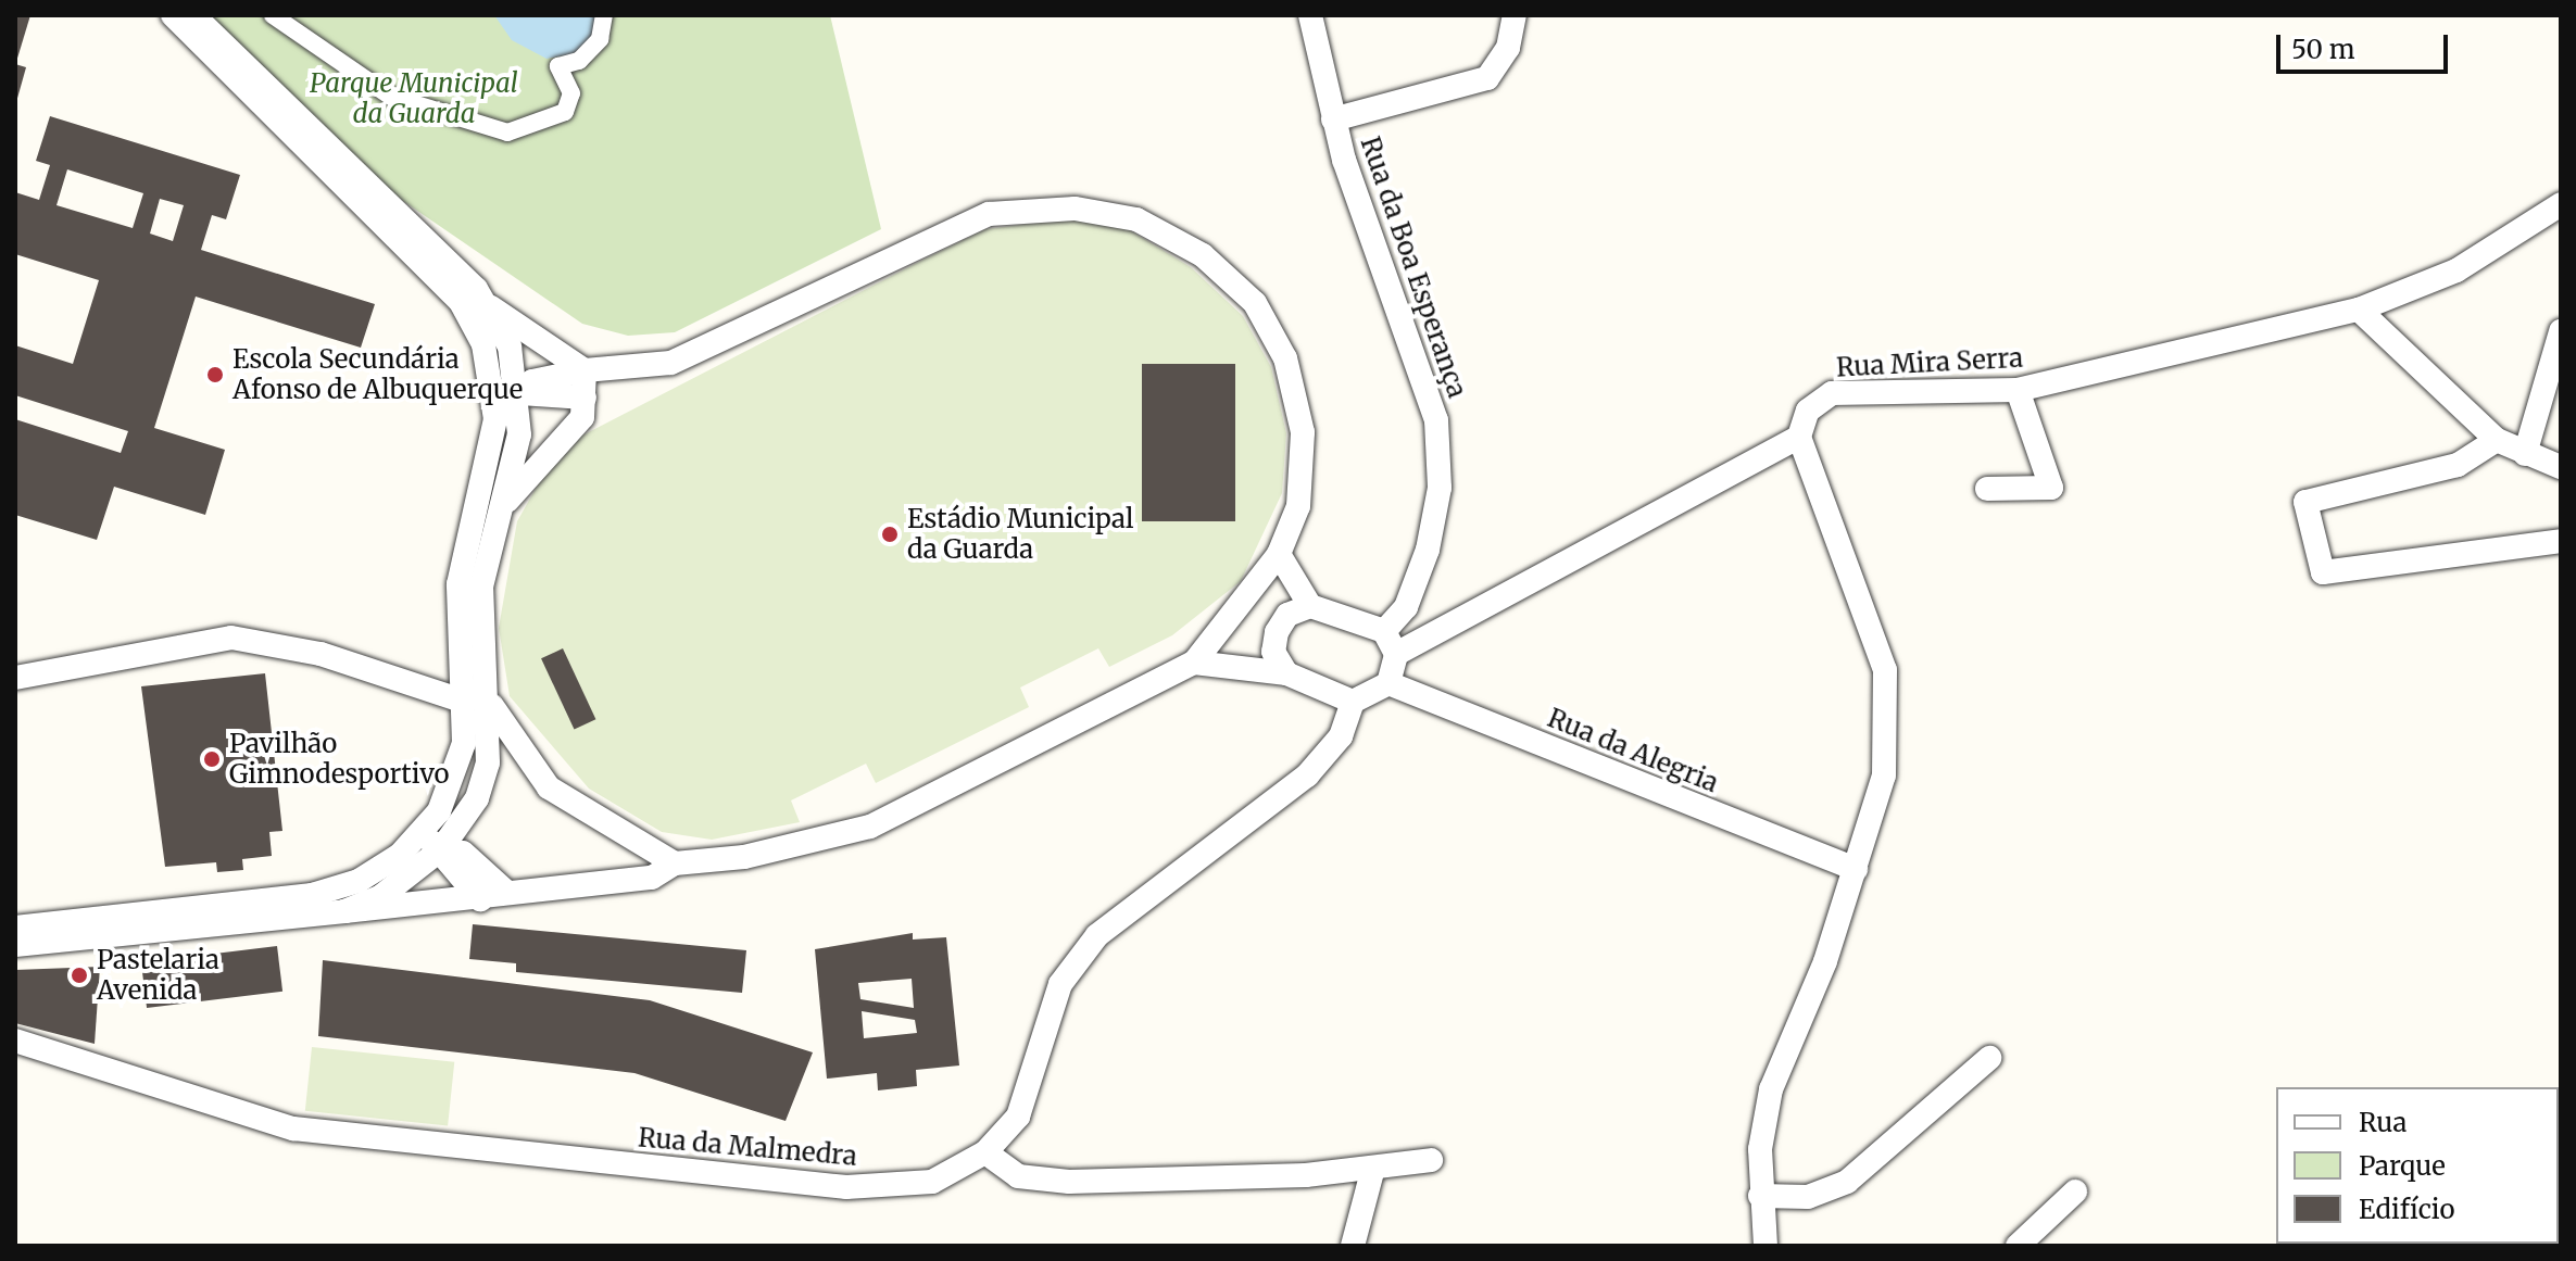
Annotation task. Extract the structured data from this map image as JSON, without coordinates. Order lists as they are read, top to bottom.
{
  "streets": {
    "street": [
      "Rua da Boa Esperança",
      "Rua Mira Serra",
      "Rua da Alegria",
      "Rua da Malmedra"
    ]
  },
  "crossings": [
    ["Rua da Boa Esperança", "Rua da Alegria"],
    ["Rua da Boa Esperança", "Rua da Malmedra"],
    ["Rua da Alegria", "Rua da Malmedra"]
  ],
  "parks": ["Parque Municipal da Guarda"],
  "places": [
    "Escola Secundária Afonso de Albuquerque",
    "Estádio Municipal da Guarda",
    "Pavilhão Gimnodesportivo",
    "Pastelaria Avenida"
  ],
  "legend": ["Rua", "Parque", "Edifício"],
  "scale_bar": "50 m"
}
